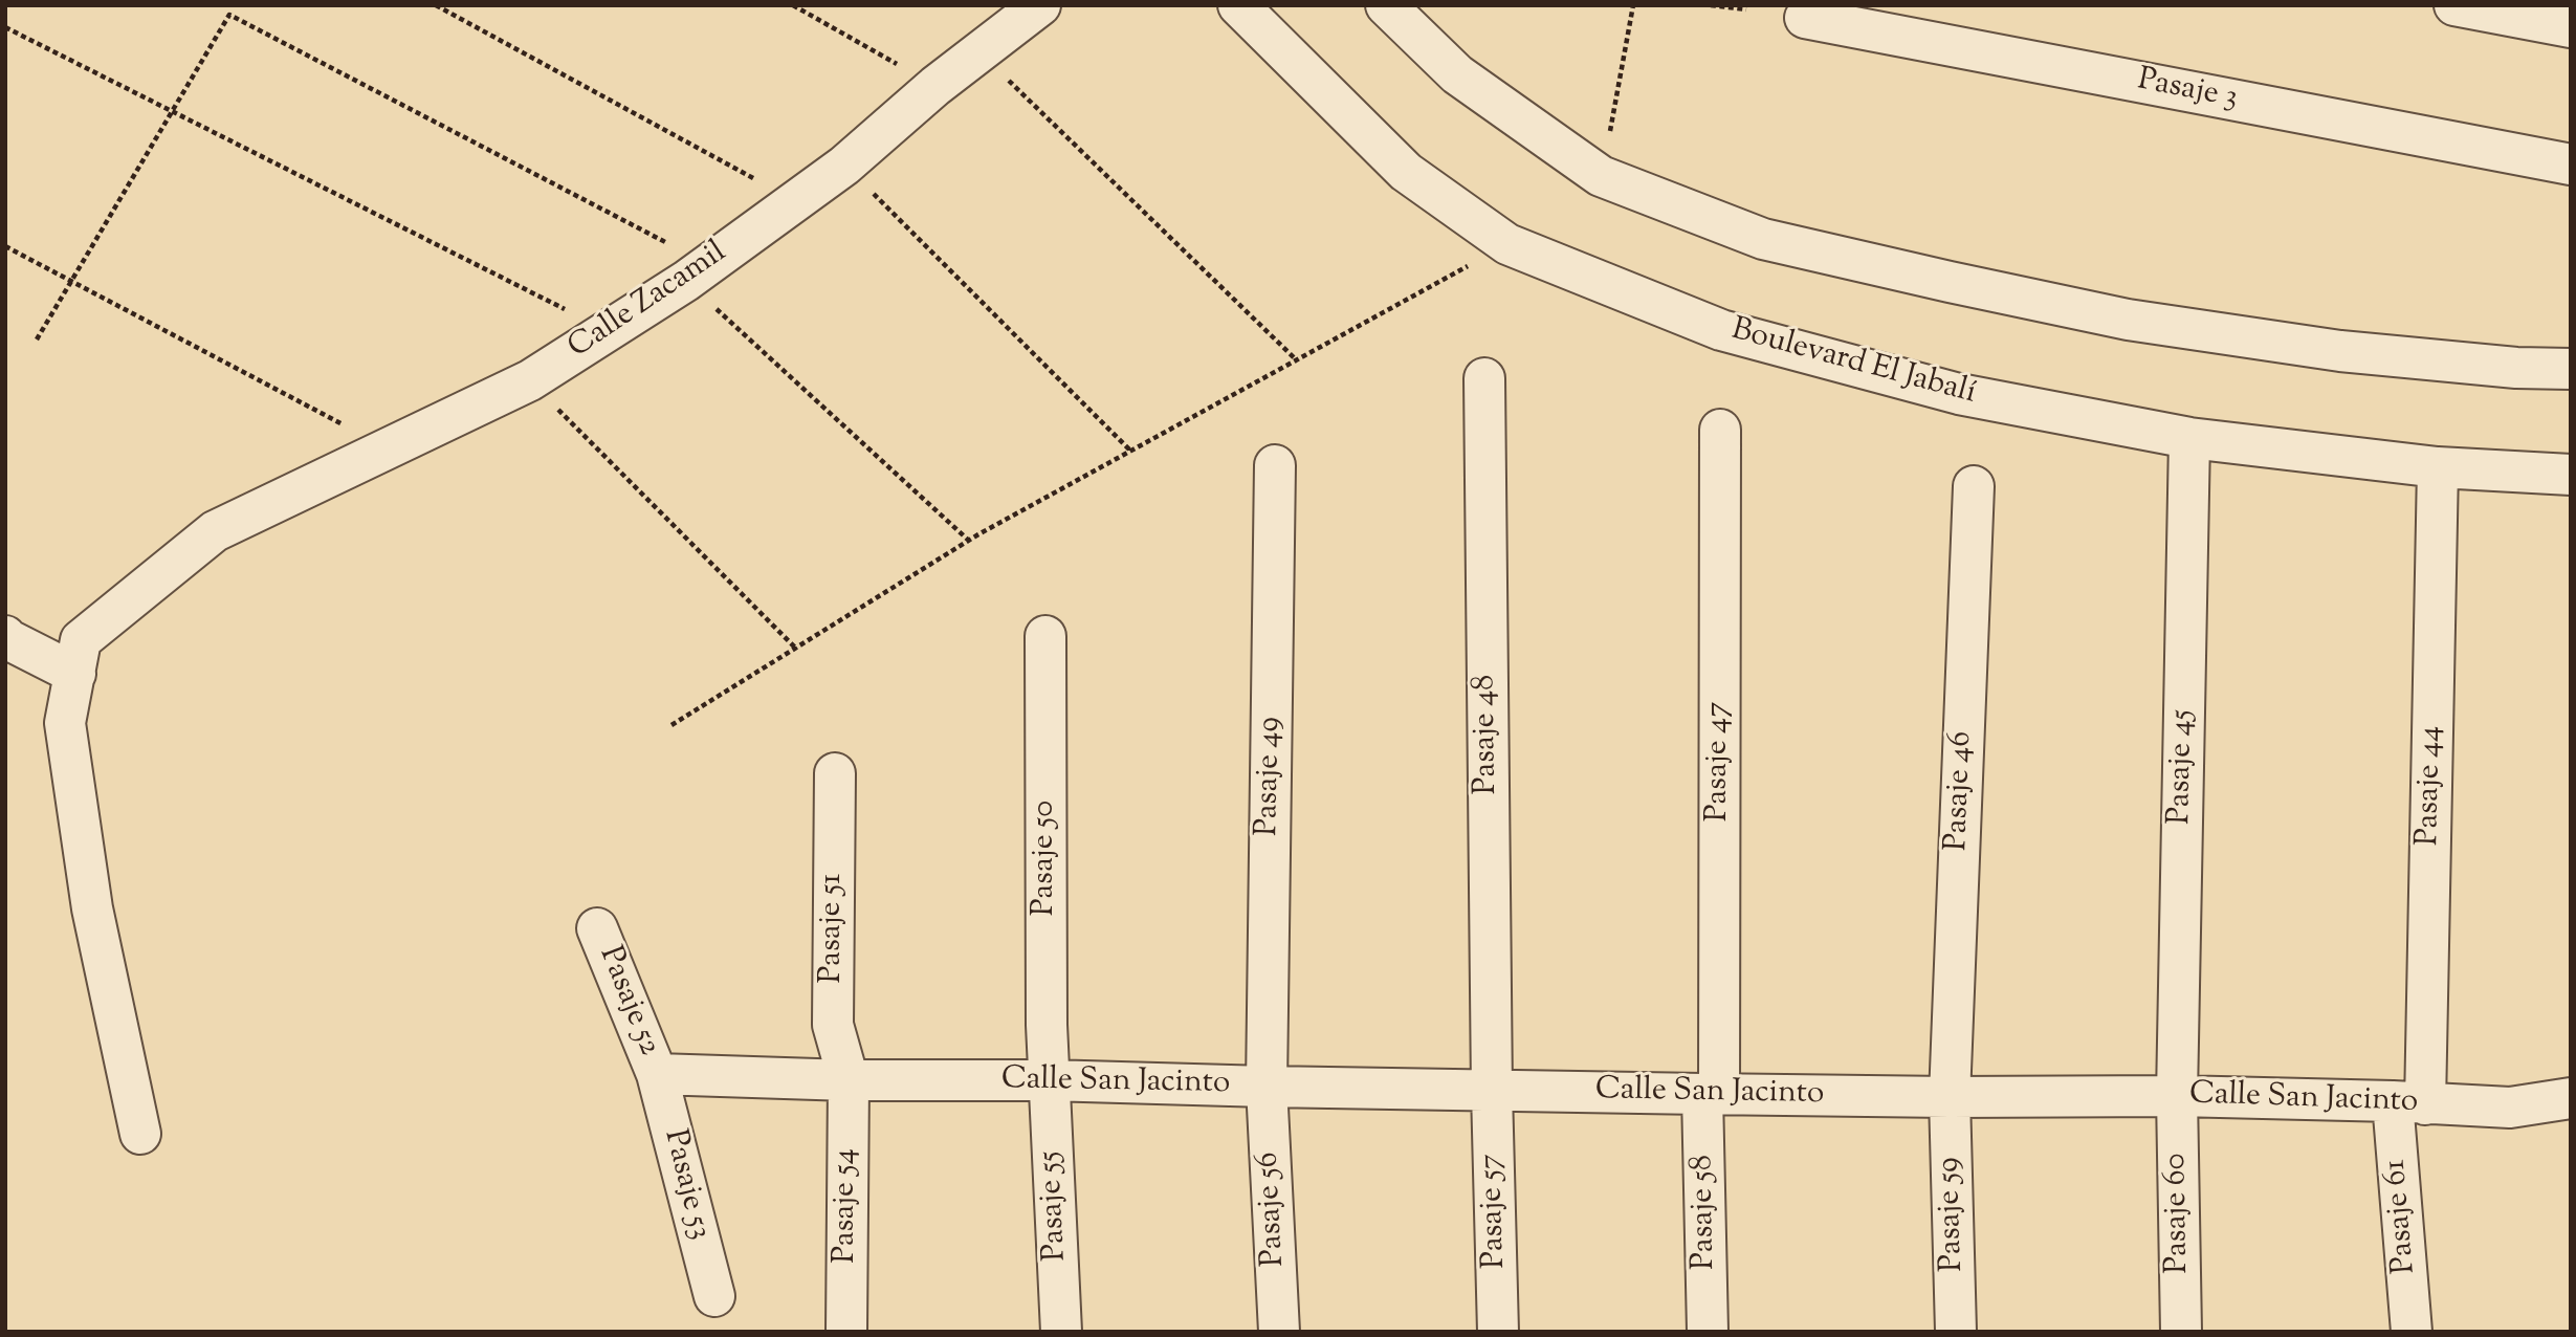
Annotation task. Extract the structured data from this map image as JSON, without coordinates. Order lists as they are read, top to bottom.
{
  "streets": {
    "street": [
      "Pasaje 3",
      "Calle Zacamil",
      "Boulevard El Jabalí",
      "Pasaje 48",
      "Pasaje 47",
      "Pasaje 45",
      "Pasaje 49",
      "Pasaje 44",
      "Pasaje 46",
      "Pasaje 50",
      "Pasaje 51",
      "Pasaje 52",
      "Calle San Jacinto",
      "Pasaje 53",
      "Pasaje 54",
      "Pasaje 55",
      "Pasaje 56",
      "Pasaje 57",
      "Pasaje 58",
      "Pasaje 60",
      "Pasaje 59",
      "Pasaje 61"
    ]
  },
  "crossings": [
    ["Boulevard El Jabalí", "Pasaje 45"],
    ["Boulevard El Jabalí", "Pasaje 44"],
    ["Pasaje 48", "Calle San Jacinto"],
    ["Pasaje 48", "Pasaje 57"],
    ["Pasaje 47", "Calle San Jacinto"],
    ["Pasaje 47", "Pasaje 58"],
    ["Pasaje 45", "Calle San Jacinto"],
    ["Pasaje 45", "Pasaje 60"],
    ["Pasaje 49", "Calle San Jacinto"],
    ["Pasaje 49", "Pasaje 56"],
    ["Pasaje 44", "Calle San Jacinto"],
    ["Pasaje 44", "Pasaje 61"],
    ["Pasaje 46", "Calle San Jacinto"],
    ["Pasaje 46", "Pasaje 59"],
    ["Pasaje 50", "Calle San Jacinto"],
    ["Pasaje 50", "Pasaje 55"],
    ["Pasaje 51", "Calle San Jacinto"],
    ["Pasaje 51", "Pasaje 54"],
    ["Pasaje 52", "Calle San Jacinto"],
    ["Pasaje 52", "Pasaje 53"],
    ["Calle San Jacinto", "Pasaje 53"],
    ["Calle San Jacinto", "Pasaje 54"],
    ["Calle San Jacinto", "Pasaje 55"],
    ["Calle San Jacinto", "Pasaje 56"],
    ["Calle San Jacinto", "Pasaje 57"],
    ["Calle San Jacinto", "Pasaje 58"],
    ["Calle San Jacinto", "Pasaje 60"],
    ["Calle San Jacinto", "Pasaje 59"],
    ["Calle San Jacinto", "Pasaje 61"]
  ]
}
